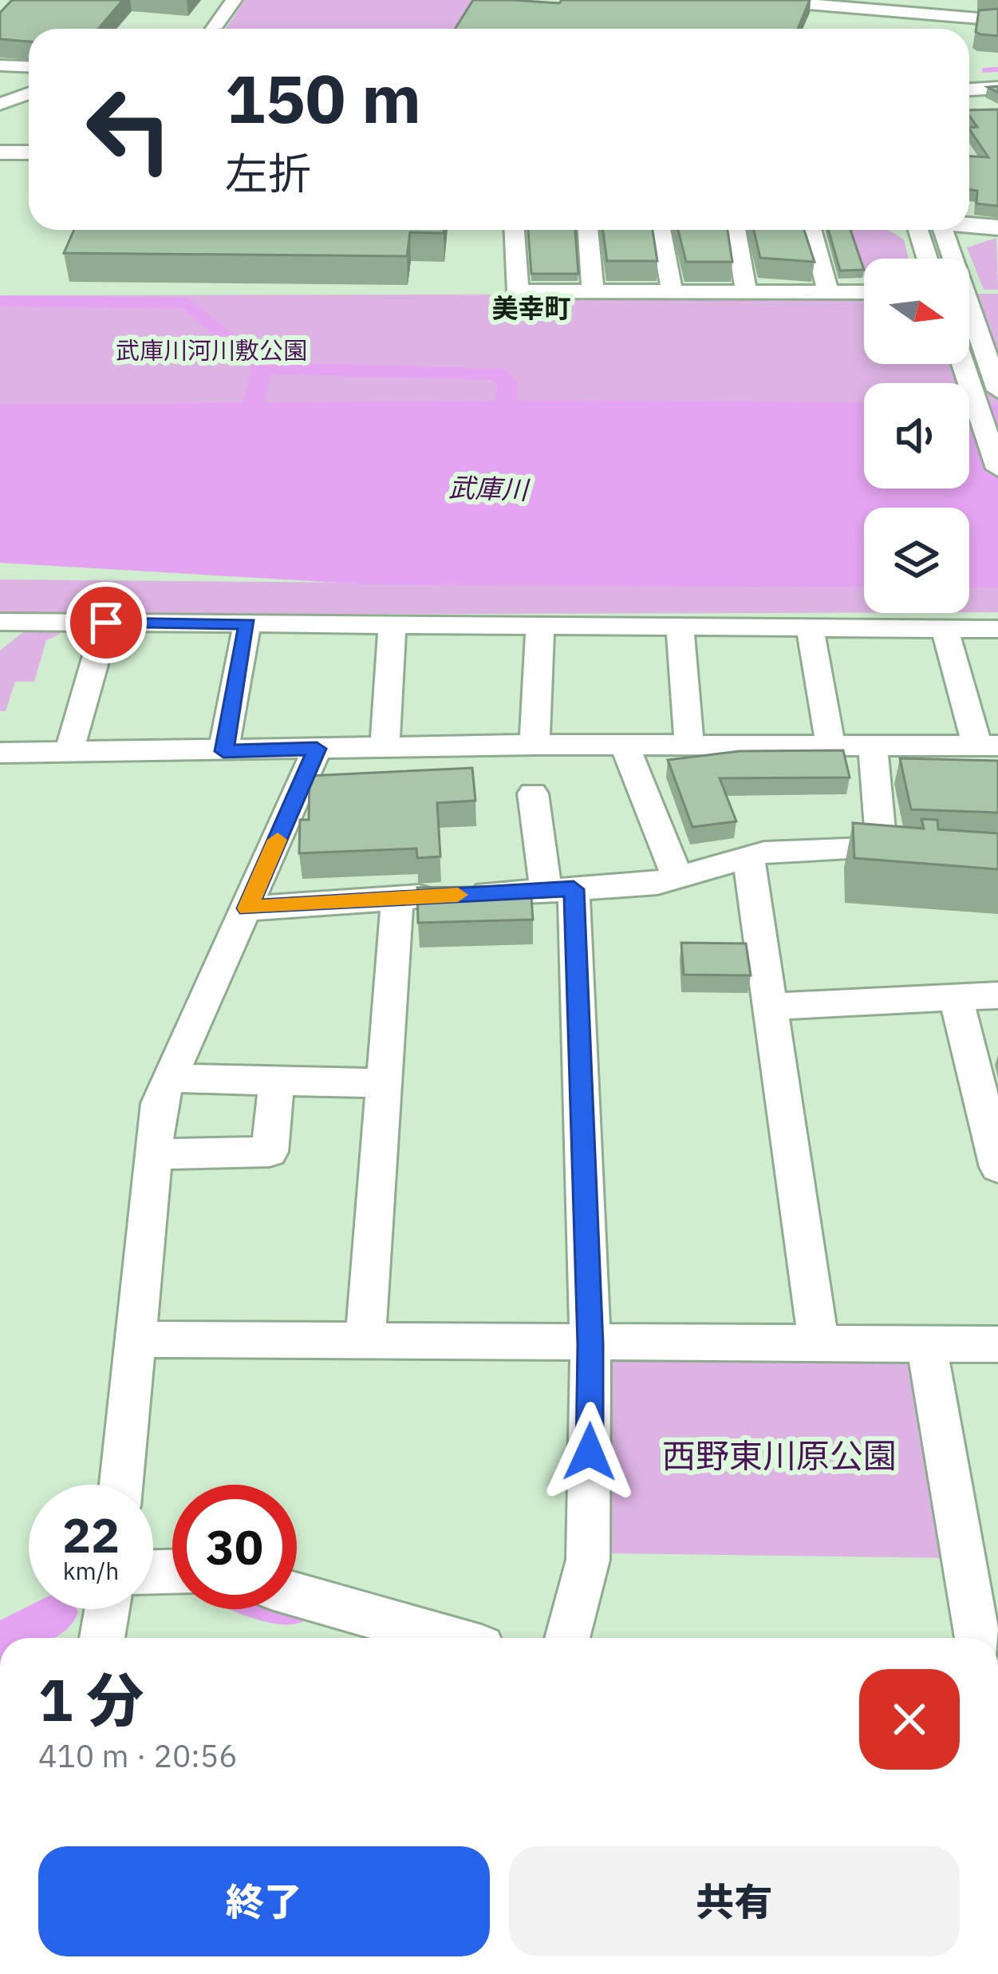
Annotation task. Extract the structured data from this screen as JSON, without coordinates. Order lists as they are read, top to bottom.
{
  "districts": ["美幸町"],
  "water": ["武庫川"],
  "parks": ["武庫川河川敷公園", "西野東川原公園"],
  "north": "right",
  "page": {
    "turn": ["150 m", "左折"],
    "speed": "22 km/h",
    "limit": "30",
    "heading": ["1 分", "410 m · 20:56"],
    "buttons": ["終了", "共有"]
  }
}
